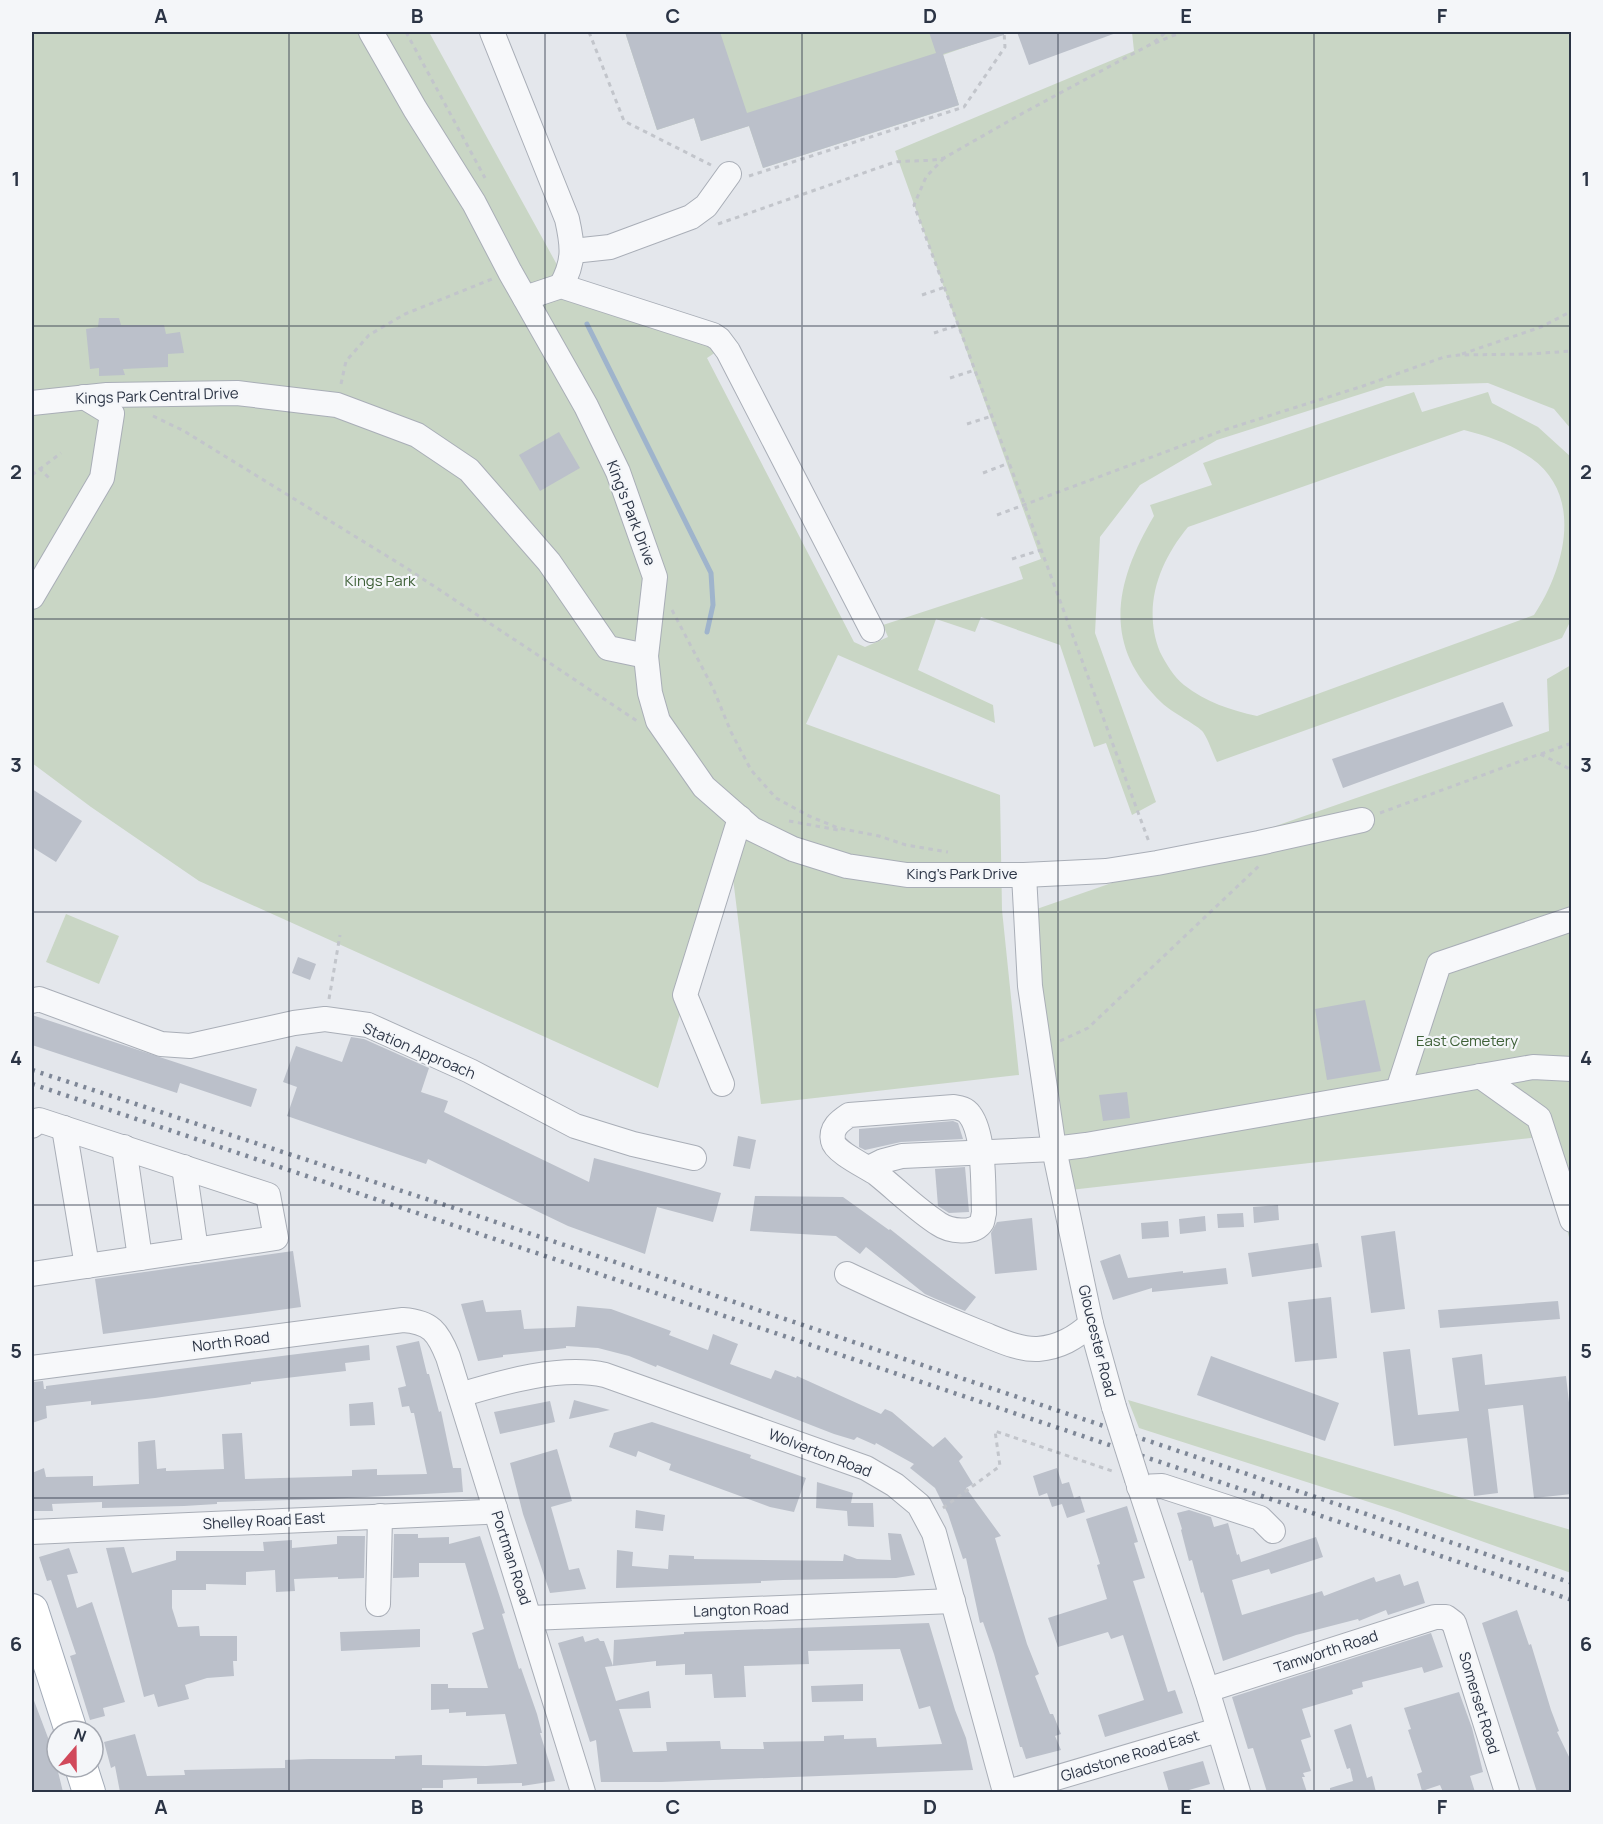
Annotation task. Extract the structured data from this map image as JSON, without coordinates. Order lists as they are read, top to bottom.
{
  "streets": {
    "street": [
      "Kings Park Central Drive",
      "King's Park Drive",
      "Station Approach",
      "Gloucester Road",
      "North Road",
      "Wolverton Road",
      "Shelley Road East",
      "Portman Road",
      "Langton Road",
      "Tamworth Road",
      "Somerset Road",
      "Gladstone Road East"
    ]
  },
  "crossings": [
    ["Kings Park Central Drive", "King's Park Drive"],
    ["King's Park Drive", "Gloucester Road"],
    ["Gloucester Road", "Tamworth Road"],
    ["Gloucester Road", "Gladstone Road East"],
    ["North Road", "Portman Road"],
    ["Wolverton Road", "Portman Road"],
    ["Wolverton Road", "Langton Road"],
    ["Wolverton Road", "Gladstone Road East"],
    ["Shelley Road East", "Portman Road"],
    ["Portman Road", "Langton Road"],
    ["Tamworth Road", "Somerset Road"]
  ],
  "parks": ["Kings Park", "East Cemetery"],
  "north": "top",
  "grid": {
    "columns": [
      "A",
      "B",
      "C",
      "D",
      "E",
      "F"
    ],
    "rows": [
      "1",
      "2",
      "3",
      "4",
      "5",
      "6"
    ]
  }
}
